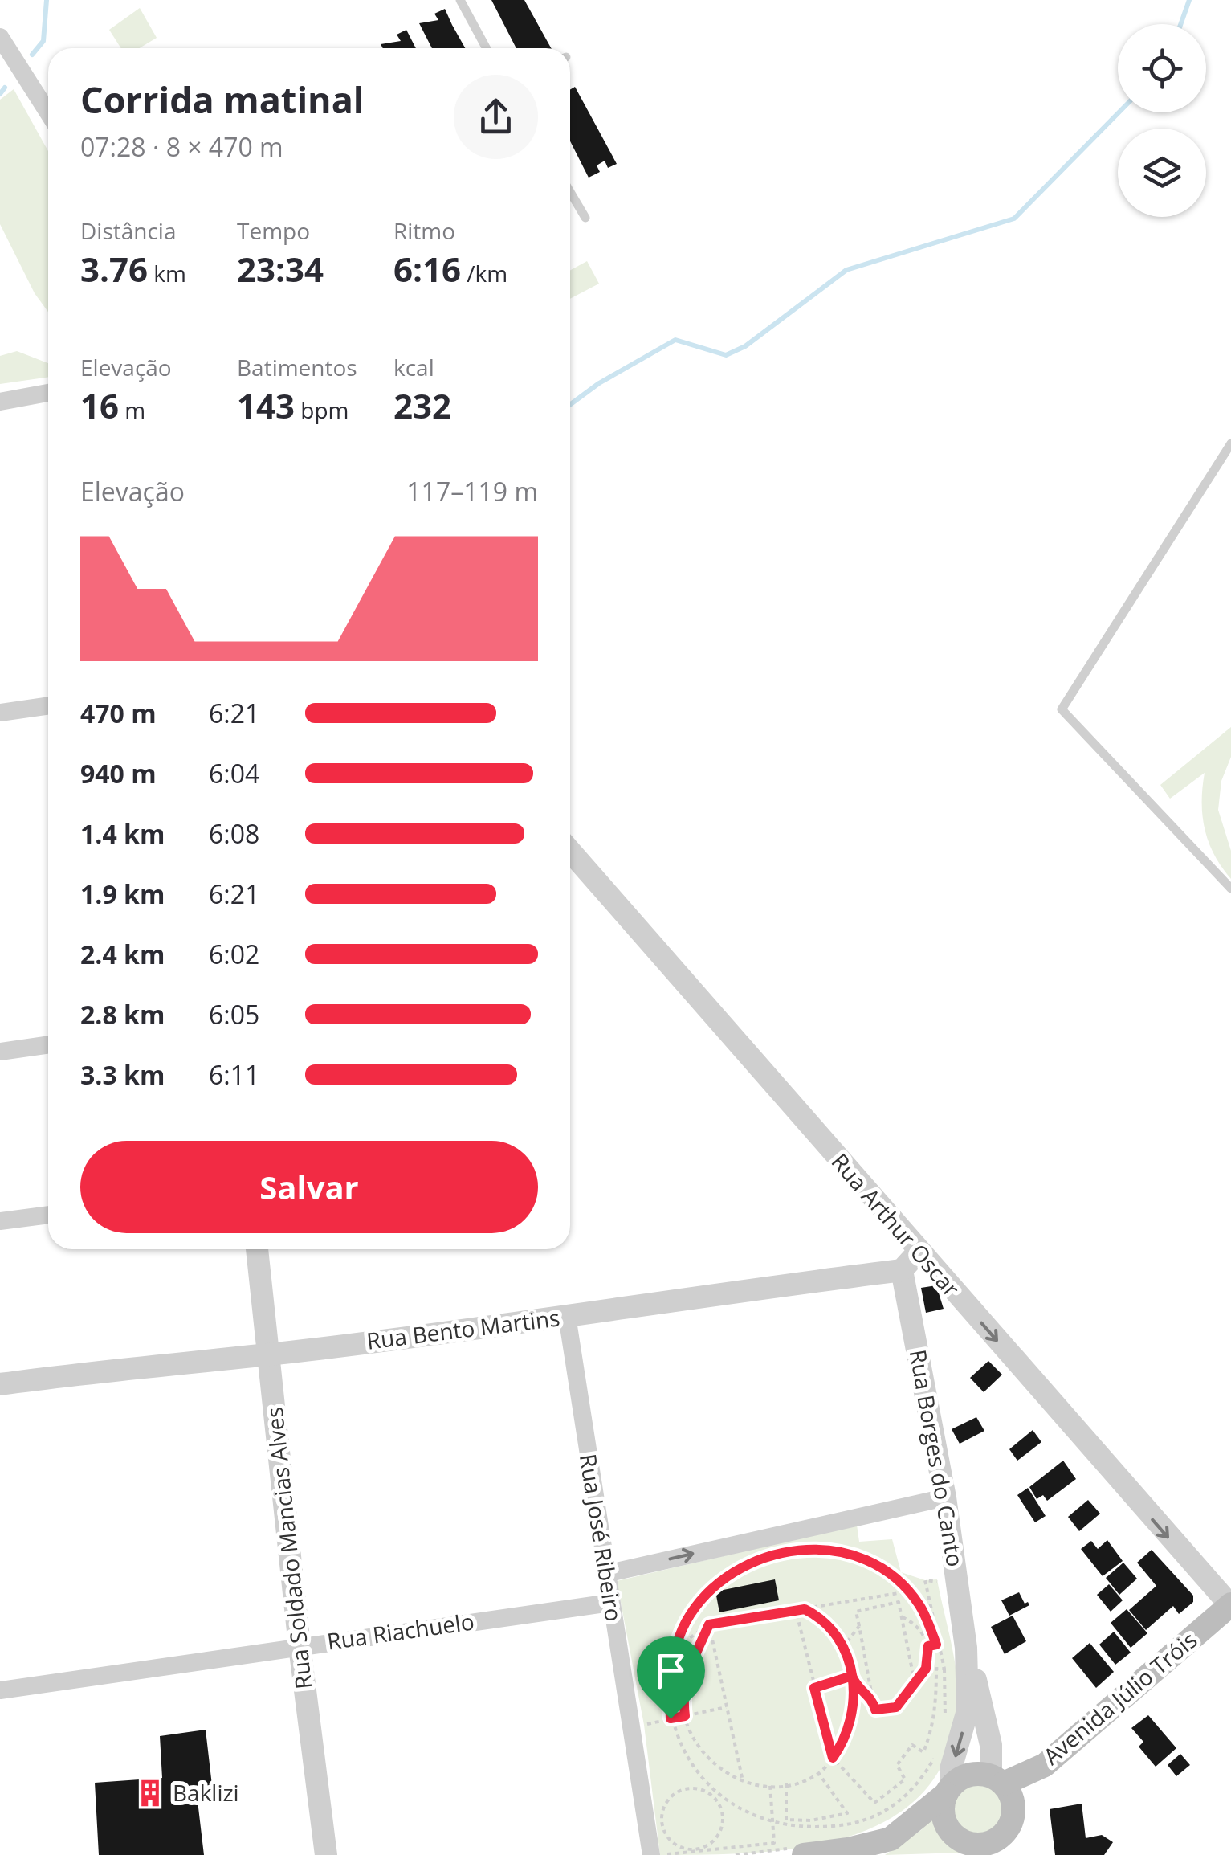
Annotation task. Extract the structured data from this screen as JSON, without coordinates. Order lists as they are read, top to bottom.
{
  "streets": {
    "main road": ["Avenida Júlio Tróis"],
    "street": [
      "Rua Arthur Oscar",
      "Rua Bento Martins",
      "Rua Borges do Canto",
      "Rua José Ribeiro",
      "Rua Soldado Mancias Alves",
      "Rua Riachuelo"
    ]
  },
  "crossings": [
    ["Rua Arthur Oscar", "Avenida Júlio Tróis"],
    ["Rua Bento Martins", "Rua Borges do Canto"],
    ["Rua Bento Martins", "Rua José Ribeiro"],
    ["Rua Bento Martins", "Rua Soldado Mancias Alves"],
    ["Rua Borges do Canto", "Avenida Júlio Tróis"],
    ["Rua José Ribeiro", "Rua Riachuelo"],
    ["Rua Soldado Mancias Alves", "Rua Riachuelo"]
  ],
  "one_way": ["Rua Arthur Oscar"],
  "places": {
    "building": ["Baklizi"]
  },
  "page": {
    "heading": ["Corrida matinal", "07:28 · 8 × 470 m"],
    "stats": [
      ["Distância", "3.76 km"],
      ["Tempo", "23:34"],
      ["Ritmo", "6:16 /km"],
      ["Elevação", "16 m"],
      ["Batimentos", "143 bpm"],
      ["kcal", "232"]
    ],
    "chart": ["Elevação", "117–119 m"],
    "list": [
      {
        "name": "470 m",
        "note": "6:21"
      },
      {
        "name": "940 m",
        "note": "6:04"
      },
      {
        "name": "1.4 km",
        "note": "6:08"
      },
      {
        "name": "1.9 km",
        "note": "6:21"
      },
      {
        "name": "2.4 km",
        "note": "6:02"
      },
      {
        "name": "2.8 km",
        "note": "6:05"
      },
      {
        "name": "3.3 km",
        "note": "6:11"
      }
    ],
    "buttons": "Salvar"
  }
}
